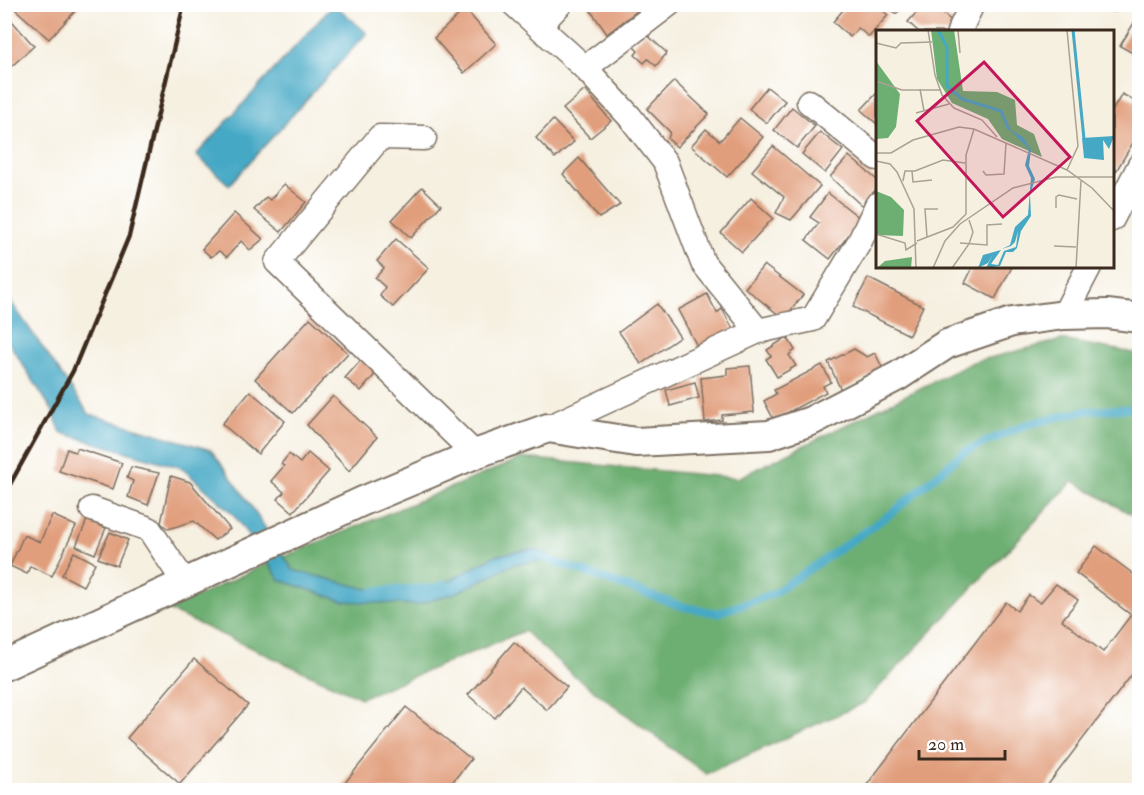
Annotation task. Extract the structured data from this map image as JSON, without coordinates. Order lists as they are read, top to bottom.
{
  "scale_bar": "20 m"
}
